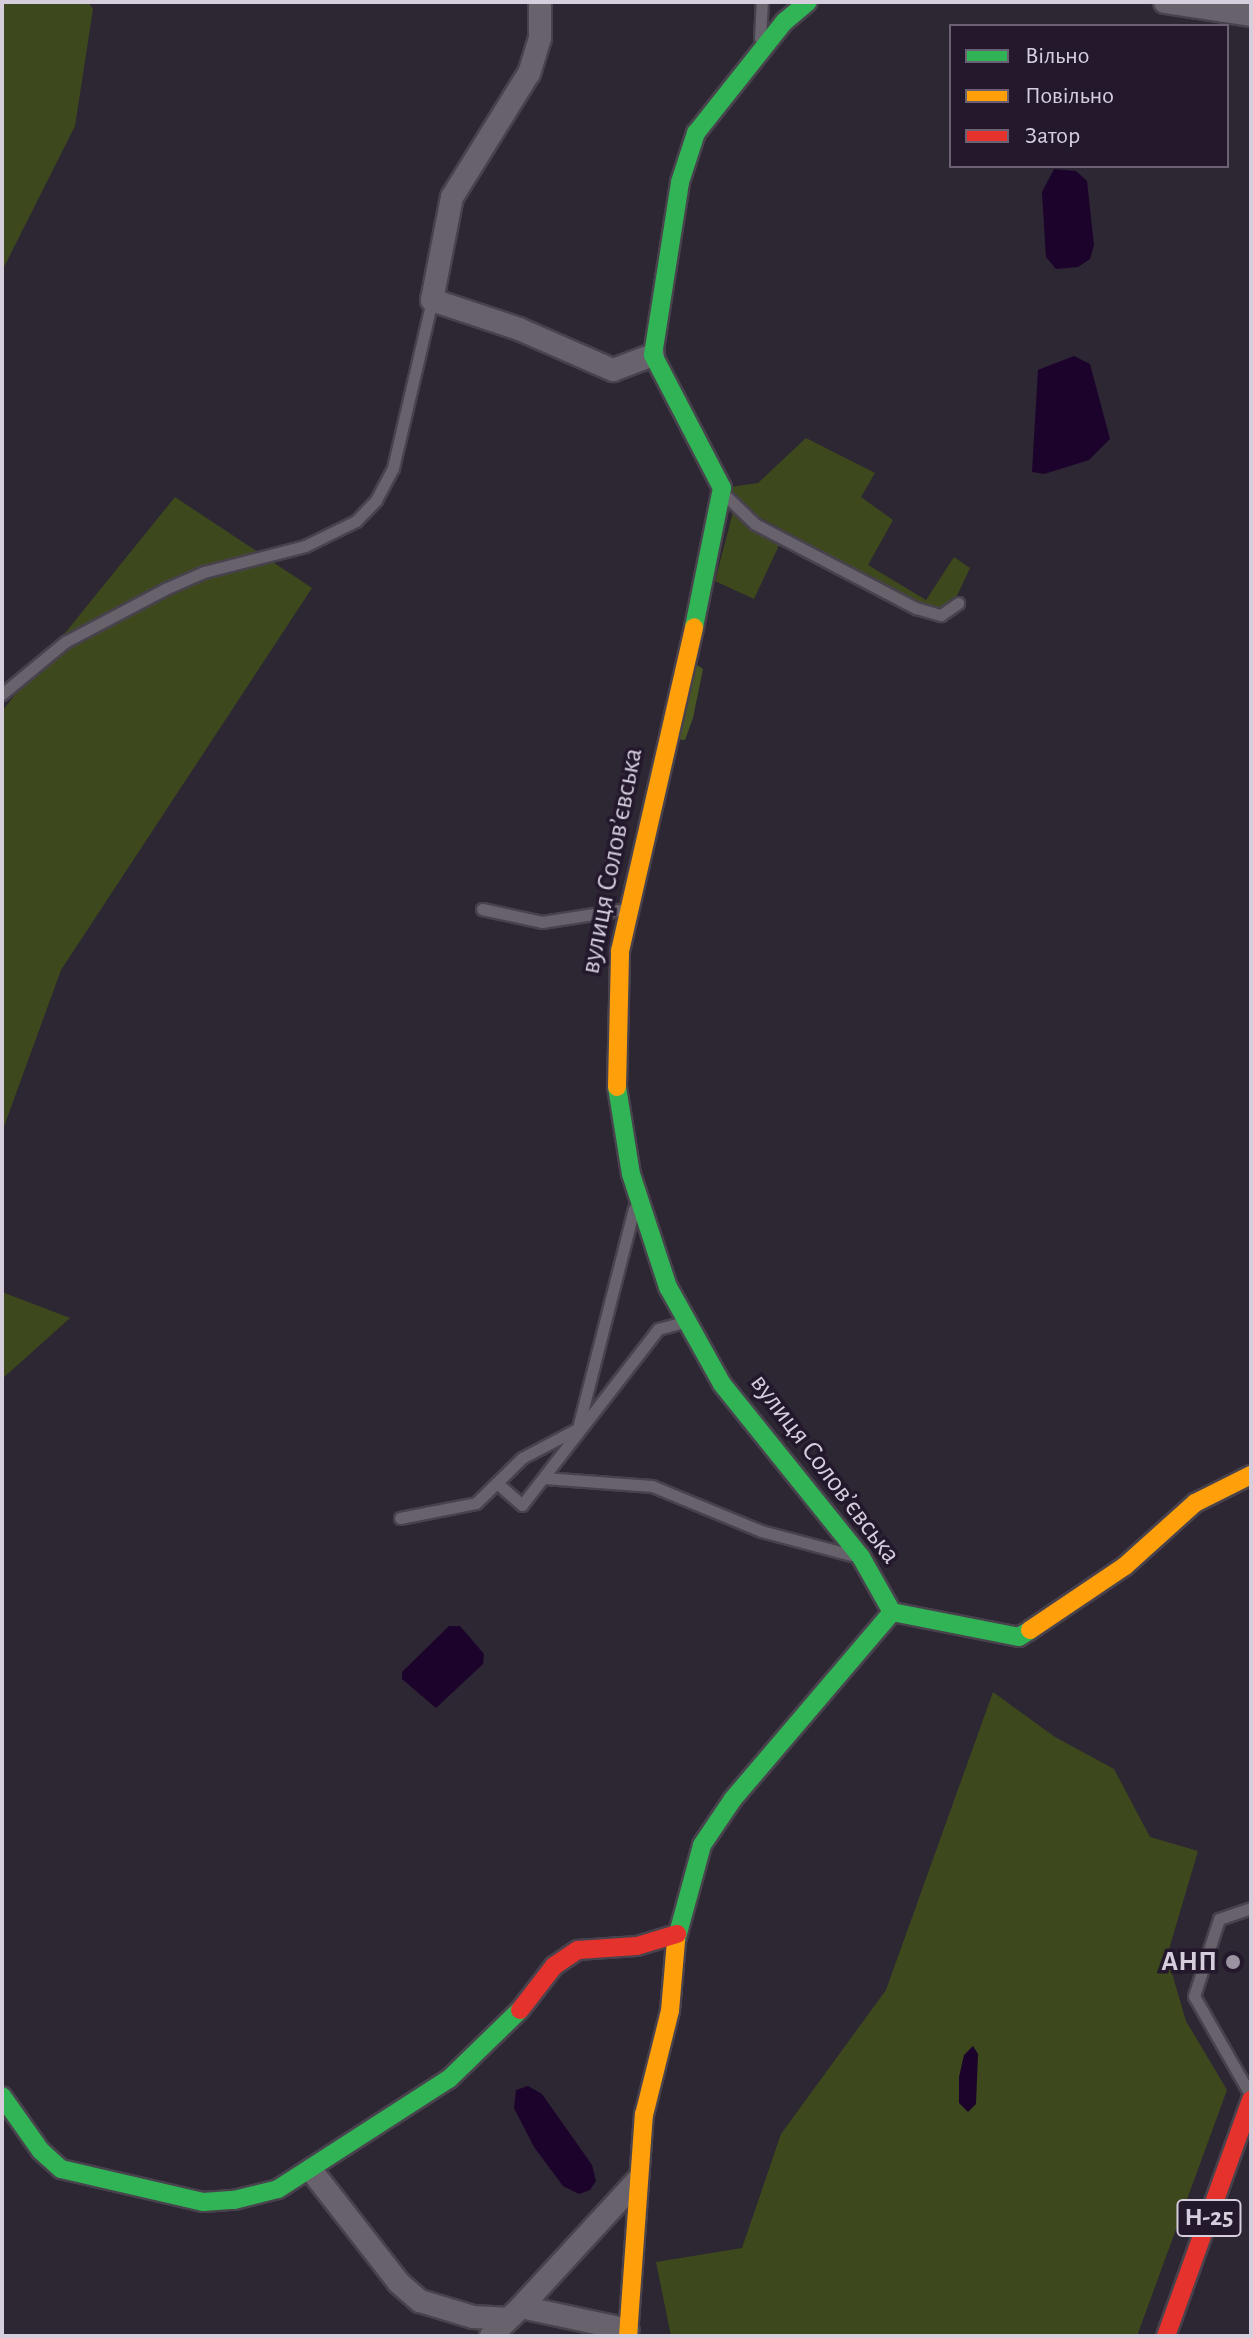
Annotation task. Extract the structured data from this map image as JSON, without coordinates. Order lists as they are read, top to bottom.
{
  "streets": {
    "street": ["вулиця Соловʼєвська", "Н-25"]
  },
  "places": ["АНП"],
  "legend": ["Вільно", "Повільно", "Затор"]
}
